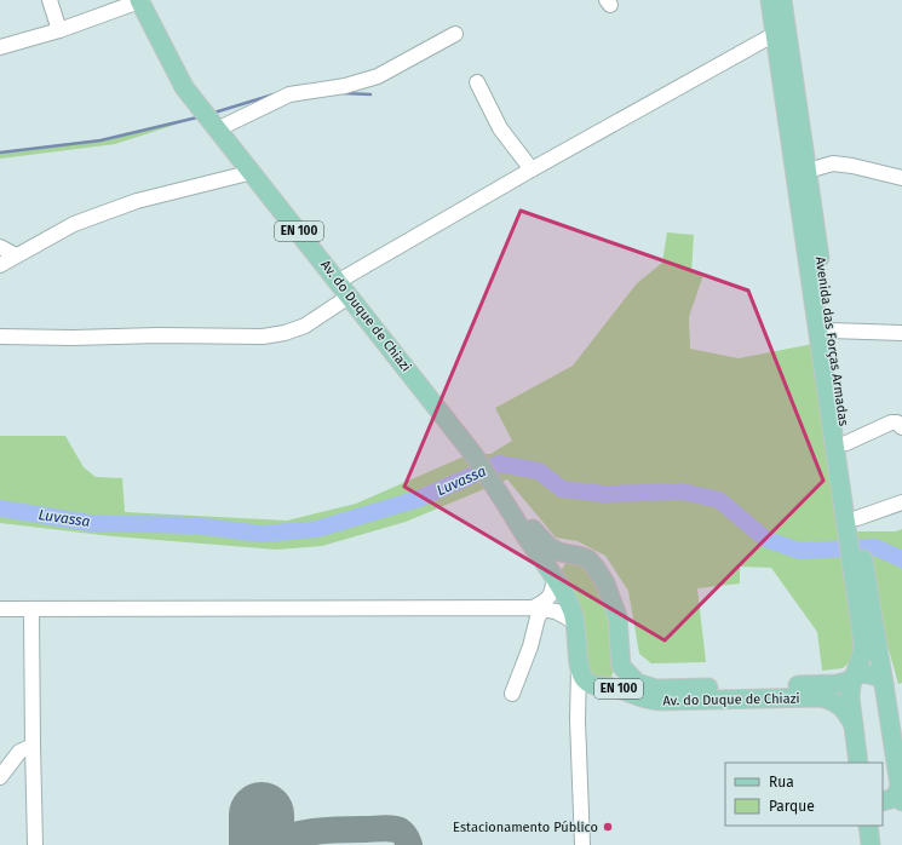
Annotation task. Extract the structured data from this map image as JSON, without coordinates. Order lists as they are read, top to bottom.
{
  "streets": {
    "main road": ["EN 100", "Av. do Duque de Chiazi", "Avenida das Forças Armadas"]
  },
  "crossings": [
    ["EN 100", "Av. do Duque de Chiazi"],
    ["EN 100", "Avenida das Forças Armadas"],
    ["Av. do Duque de Chiazi", "Avenida das Forças Armadas"]
  ],
  "water": ["Luvassa"],
  "places": ["Estacionamento Público"],
  "legend": ["Rua", "Parque"]
}
